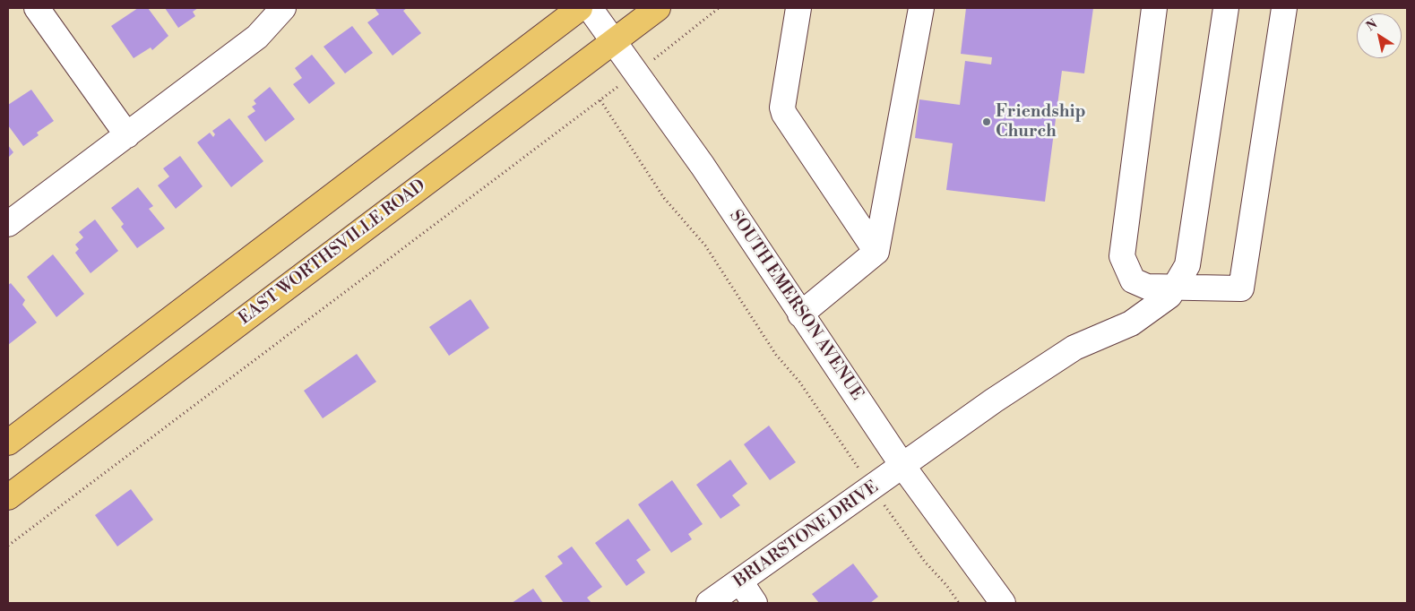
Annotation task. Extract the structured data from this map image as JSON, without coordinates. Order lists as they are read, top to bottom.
{
  "streets": {
    "main road": ["EAST WORTHSVILLE ROAD"],
    "street": ["SOUTH EMERSON AVENUE", "BRIARSTONE DRIVE"]
  },
  "crossings": [
    ["EAST WORTHSVILLE ROAD", "SOUTH EMERSON AVENUE"],
    ["SOUTH EMERSON AVENUE", "BRIARSTONE DRIVE"]
  ],
  "places": ["Friendship Church"],
  "north": "top left"
}
